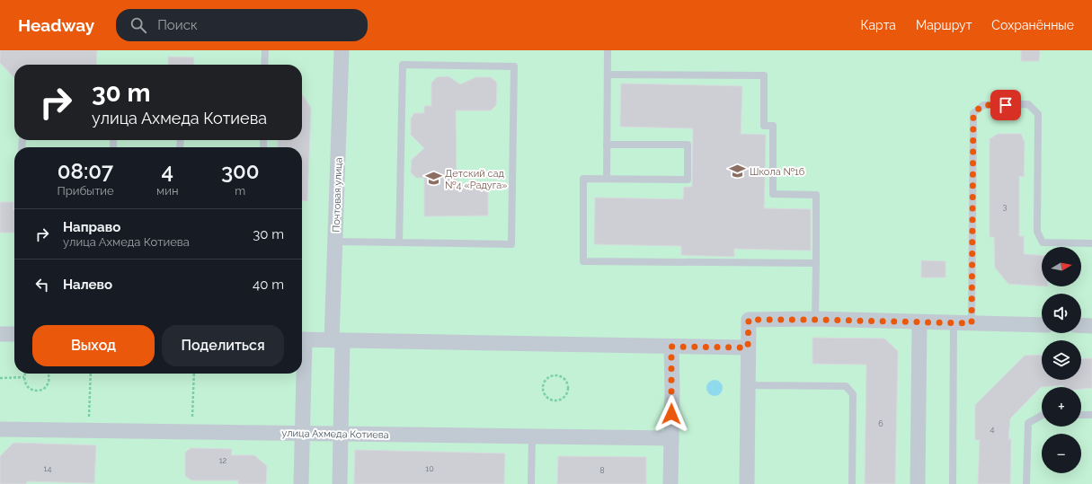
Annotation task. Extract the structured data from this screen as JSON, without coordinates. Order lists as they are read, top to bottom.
{
  "streets": {
    "street": ["Почтовая улица", "улица Ахмеда Котиева"]
  },
  "crossings": [
    ["Почтовая улица", "улица Ахмеда Котиева"]
  ],
  "places": {
    "school or university": ["Школа №16", "Детский сад №4 «Радуга»"]
  },
  "house_numbers": [
    "3",
    "6",
    "4",
    "12",
    "14",
    "10",
    "8"
  ],
  "north": "right",
  "page": {
    "header": "Headway",
    "search": "Поиск",
    "nav": ["Карта", "Маршрут", "Сохранённые"],
    "turn": ["30 m", "улица Ахмеда Котиева"],
    "eta": [
      "08:07",
      "Прибытие",
      "4",
      "мин",
      "300",
      "m"
    ],
    "list": [
      {
        "name": "Направо",
        "note": "улица Ахмеда Котиева",
        "value": "30 m"
      },
      {
        "name": "Налево",
        "value": "40 m"
      }
    ],
    "map_buttons": ["+", "−"],
    "buttons": ["Выход", "Поделиться"]
  }
}
